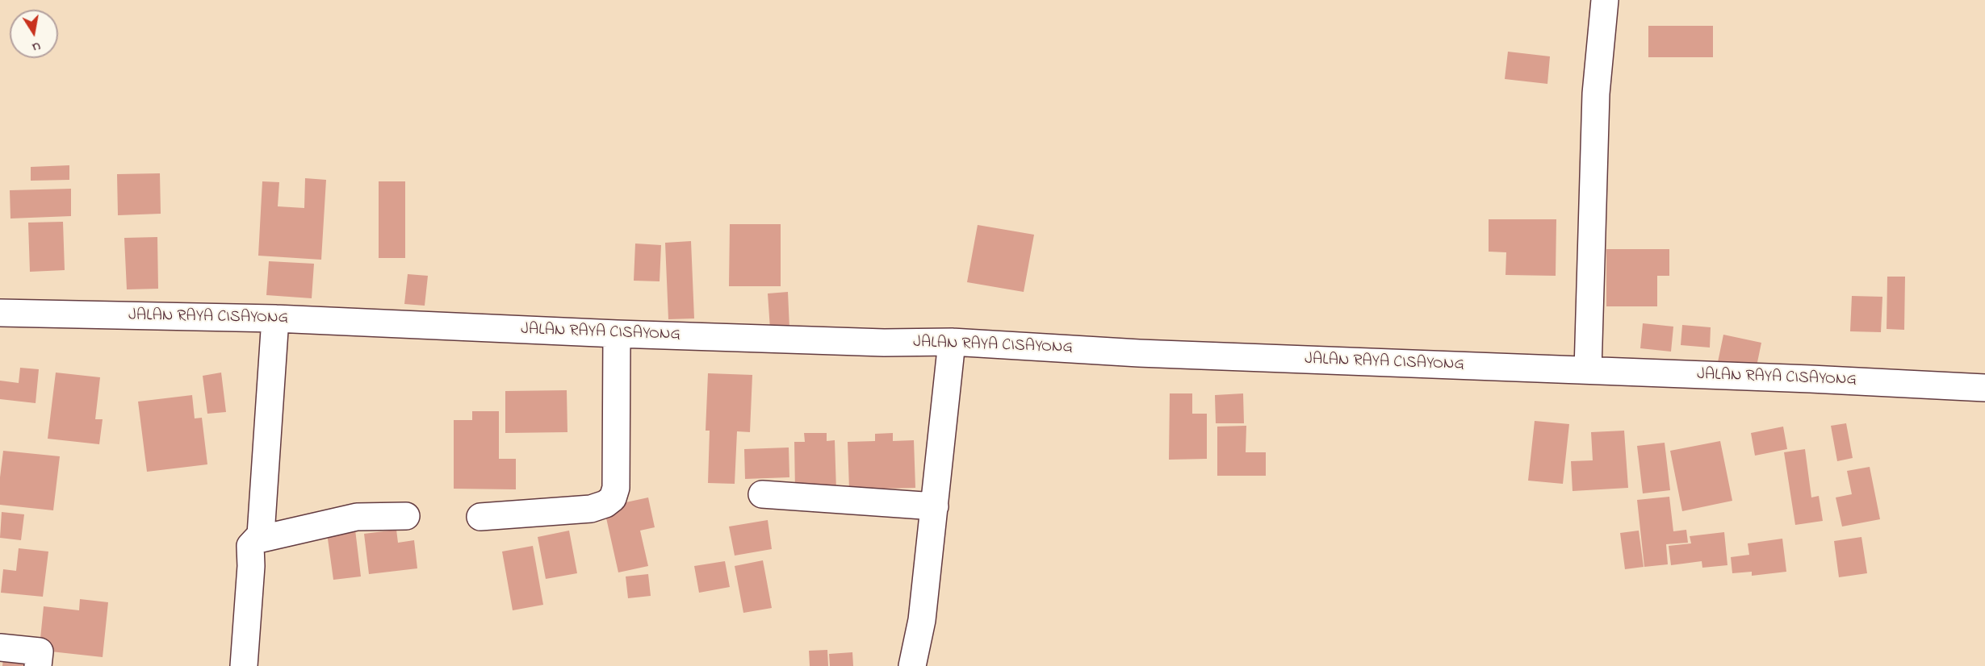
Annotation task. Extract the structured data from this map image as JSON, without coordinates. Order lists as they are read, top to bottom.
{
  "streets": {
    "street": ["JALAN RAYA CISAYONG"]
  },
  "north": "bottom"
}
